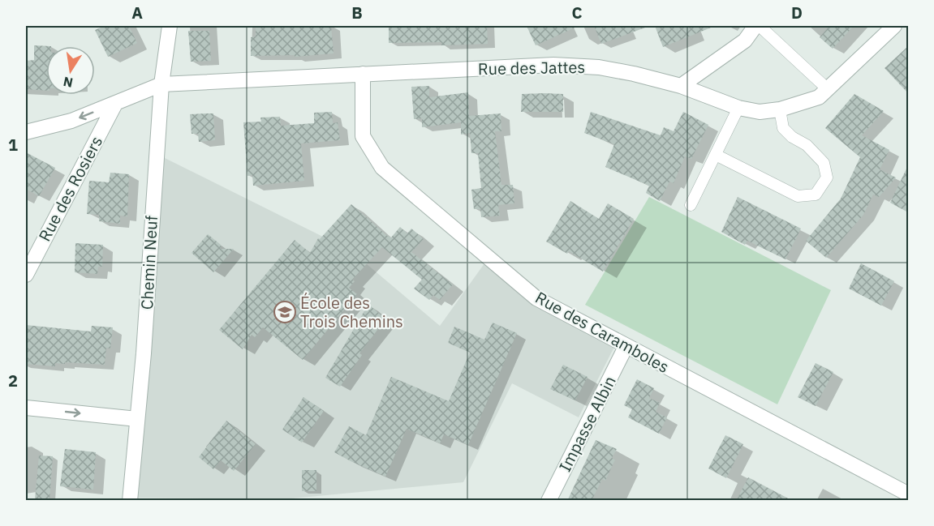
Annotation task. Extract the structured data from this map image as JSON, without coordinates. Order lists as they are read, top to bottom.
{
  "streets": {
    "street": [
      "Rue des Jattes",
      "Rue des Rosiers",
      "Chemin Neuf",
      "Rue des Caramboles",
      "Impasse Albin"
    ]
  },
  "crossings": [
    ["Rue des Jattes", "Rue des Rosiers"],
    ["Rue des Jattes", "Chemin Neuf"],
    ["Rue des Jattes", "Rue des Caramboles"],
    ["Rue des Rosiers", "Chemin Neuf"],
    ["Rue des Caramboles", "Impasse Albin"]
  ],
  "places": {
    "school or university": ["École des Trois Chemins"]
  },
  "north": "bottom",
  "grid": {
    "columns": [
      "A",
      "B",
      "C",
      "D"
    ],
    "rows": ["1", "2"]
  }
}
